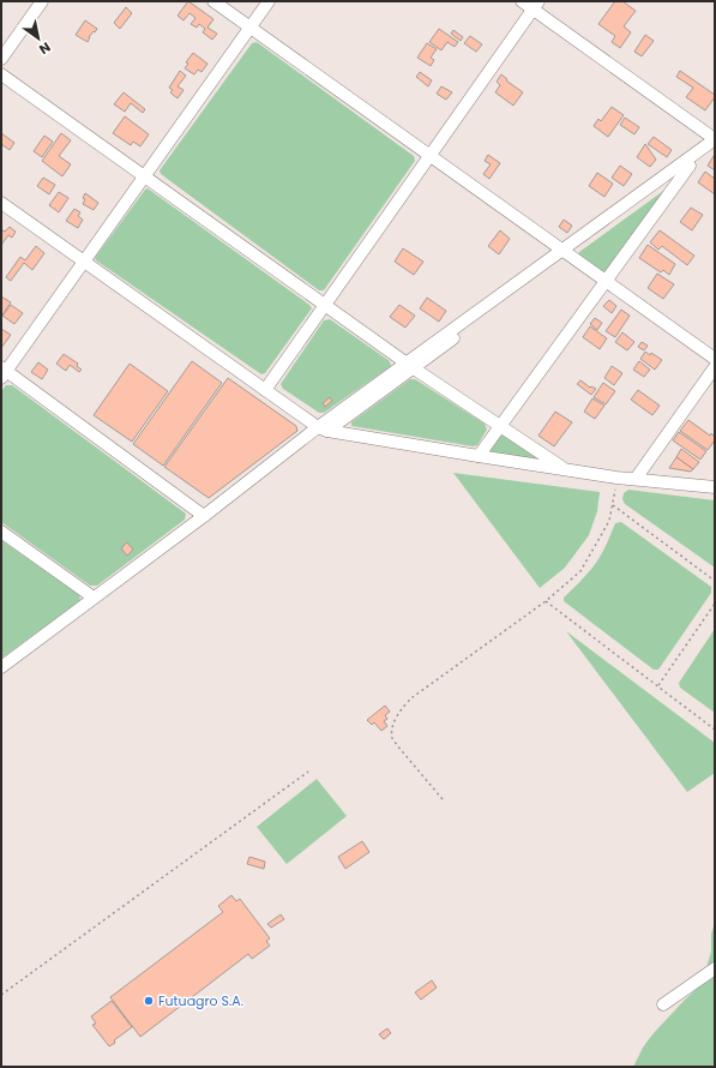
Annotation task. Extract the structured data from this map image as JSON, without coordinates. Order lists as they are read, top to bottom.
{
  "places": ["Futuagro S.A."],
  "north": "bottom right"
}
